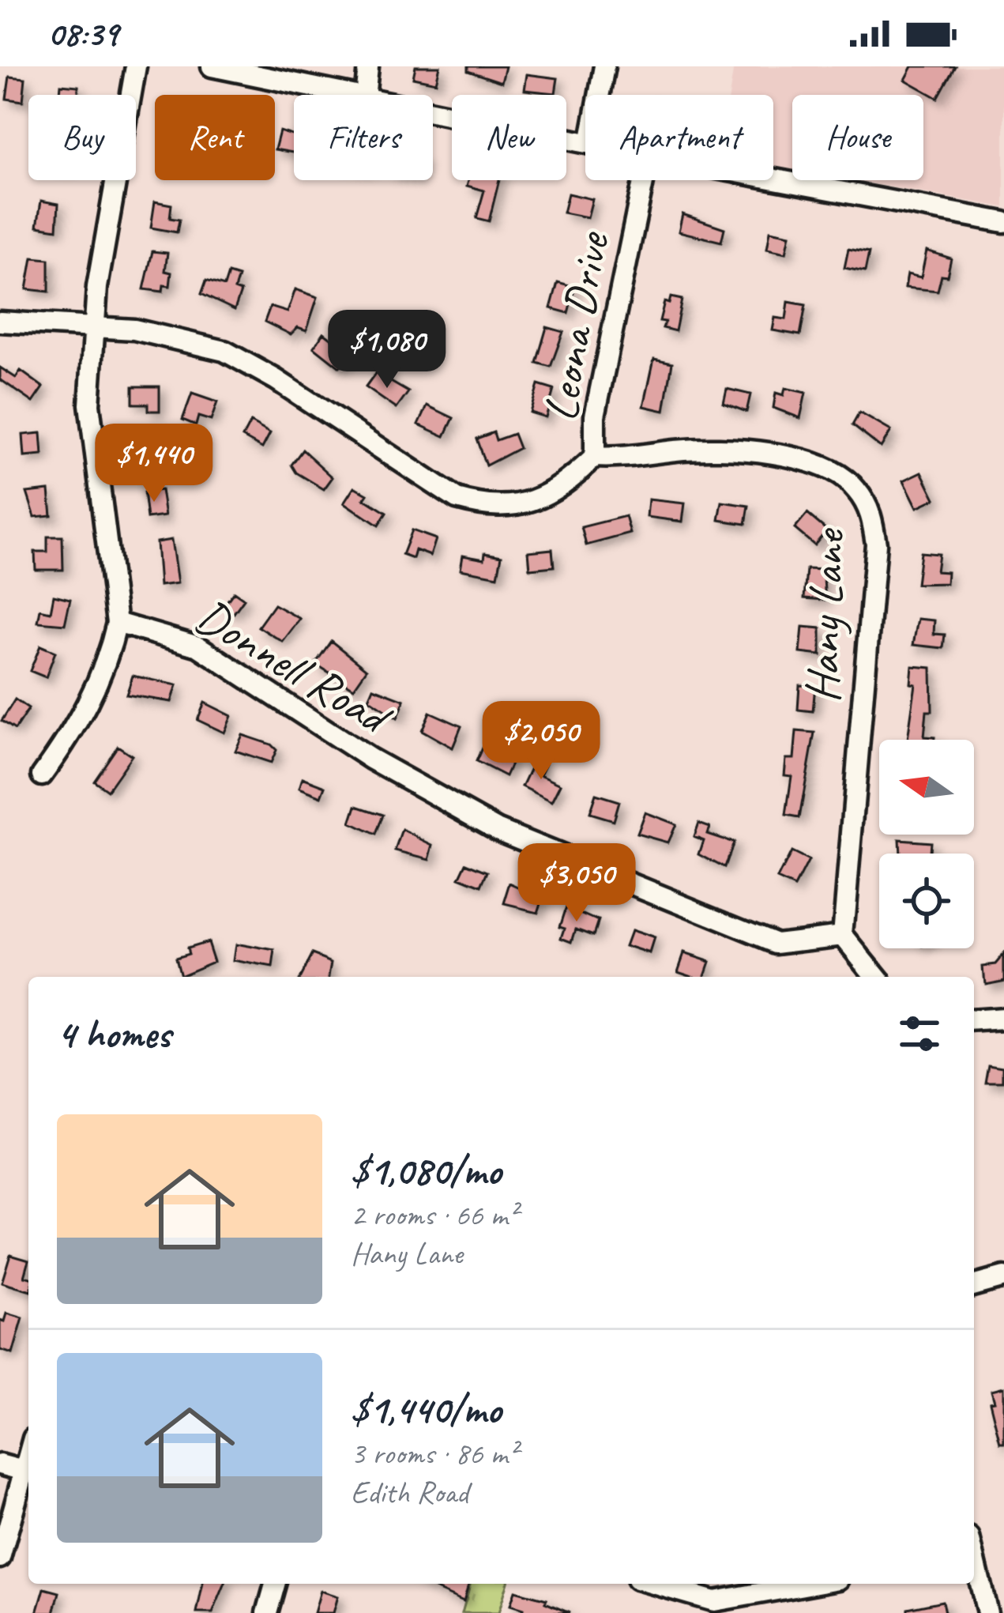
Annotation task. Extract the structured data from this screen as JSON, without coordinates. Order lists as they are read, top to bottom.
{
  "streets": {
    "street": ["Leona Drive", "Hany Lane", "Donnell Road"]
  },
  "crossings": [
    ["Leona Drive", "Hany Lane"],
    ["Hany Lane", "Donnell Road"]
  ],
  "north": "left",
  "page": {
    "status": "08:39",
    "chip": [
      "Buy",
      "Rent",
      "Filters",
      "New",
      "Apartment",
      "House"
    ],
    "price": [
      "$1,080",
      "$1,440",
      "$2,050",
      "$3,050"
    ],
    "heading": "4 homes",
    "list": [
      {
        "name": "$1,080/mo",
        "note": "2 rooms · 66 m² · Hany Lane"
      },
      {
        "name": "$1,440/mo",
        "note": "3 rooms · 86 m² · Edith Road"
      }
    ]
  }
}
